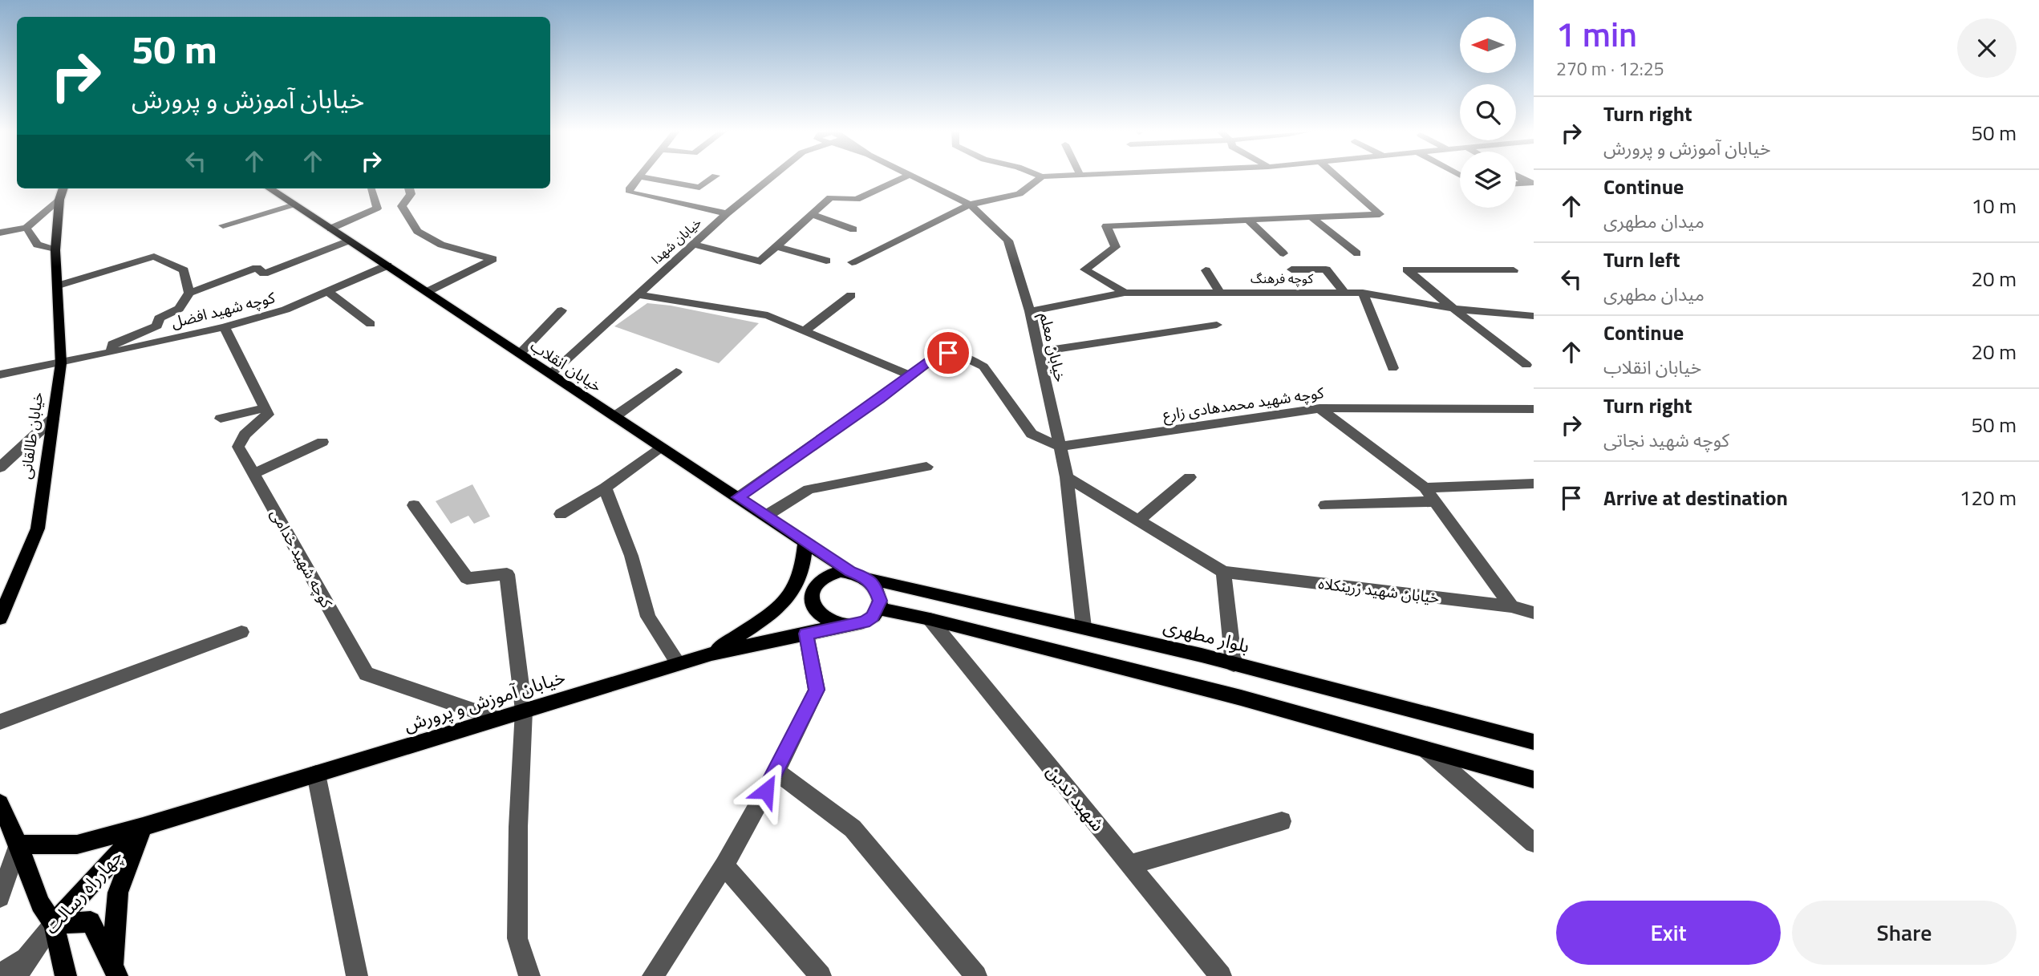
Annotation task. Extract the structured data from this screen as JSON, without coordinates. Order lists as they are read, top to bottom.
{
  "streets": {
    "main road": [
      "خیابان انقلاب",
      "خیابان طالقانی",
      "بلوار مطهری",
      "خیابان آموزش و پرورش",
      "چهارراه رسالت"
    ],
    "street": [
      "خیابان شهدا",
      "کوچه فرهنگ",
      "کوچه شهید افضل",
      "خیابان معلم",
      "کوچه شهید محمدهادی زارع",
      "کوچه شهید خدامی",
      "خیابان شهید زرینکلاه",
      "شهید تدین"
    ]
  },
  "crossings": [
    ["خیابان شهدا", "خیابان انقلاب"],
    ["کوچه فرهنگ", "خیابان معلم"],
    ["کوچه شهید افضل", "خیابان انقلاب"],
    ["کوچه شهید افضل", "خیابان طالقانی"],
    ["خیابان معلم", "کوچه شهید محمدهادی زارع"],
    ["خیابان معلم", "خیابان شهید زرینکلاه"],
    ["خیابان معلم", "بلوار مطهری"],
    ["خیابان انقلاب", "بلوار مطهری"],
    ["خیابان انقلاب", "خیابان آموزش و پرورش"],
    ["کوچه شهید خدامی", "خیابان آموزش و پرورش"],
    ["بلوار مطهری", "خیابان آموزش و پرورش"],
    ["خیابان آموزش و پرورش", "چهارراه رسالت"]
  ],
  "north": "left",
  "page": {
    "heading": ["1 min", "270 m · 12:25"],
    "turn": ["50 m", "خیابان آموزش و پرورش"],
    "list": [
      {
        "name": "Turn right",
        "note": "خیابان آموزش و پرورش",
        "value": "50 m"
      },
      {
        "name": "Continue",
        "note": "میدان مطهری",
        "value": "10 m"
      },
      {
        "name": "Turn left",
        "note": "میدان مطهری",
        "value": "20 m"
      },
      {
        "name": "Continue",
        "note": "خیابان انقلاب",
        "value": "20 m"
      },
      {
        "name": "Turn right",
        "note": "کوچه شهید نجاتی",
        "value": "50 m"
      },
      {
        "name": "Arrive at destination",
        "value": "120 m"
      }
    ],
    "buttons": ["Exit", "Share"]
  }
}
